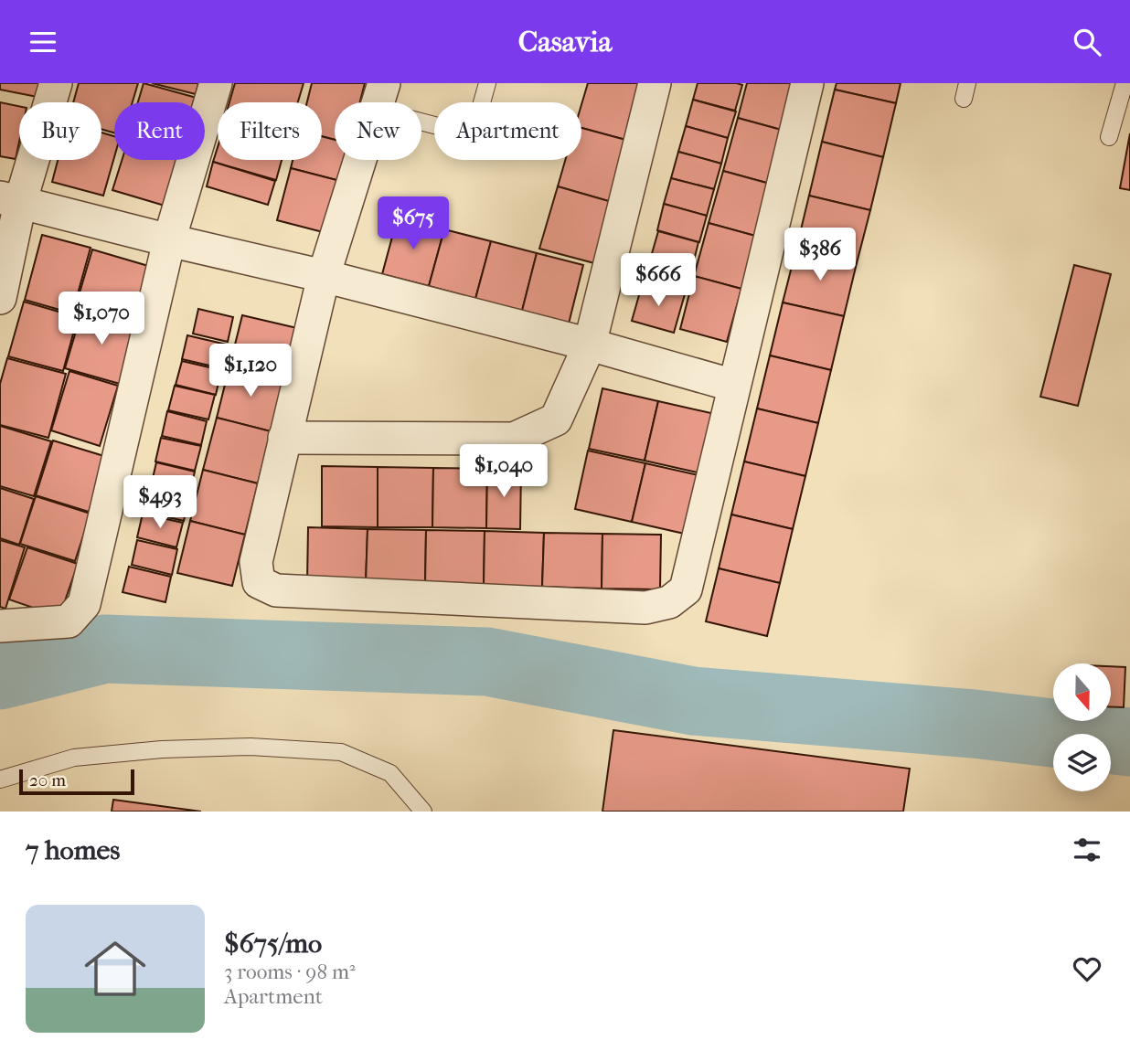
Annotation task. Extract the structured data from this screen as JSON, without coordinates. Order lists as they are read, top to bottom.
{
  "scale_bar": "20 m",
  "north": "bottom",
  "page": {
    "header": "Casavia",
    "chip": [
      "Buy",
      "Rent",
      "Filters",
      "New",
      "Apartment"
    ],
    "price": [
      "$675",
      "$386",
      "$666",
      "$1,070",
      "$1,120",
      "$1,040",
      "$493"
    ],
    "scale": "20 m",
    "heading": "7 homes",
    "list": [
      {
        "name": "$675/mo",
        "note": "3 rooms · 98 m² · Apartment"
      }
    ]
  }
}
